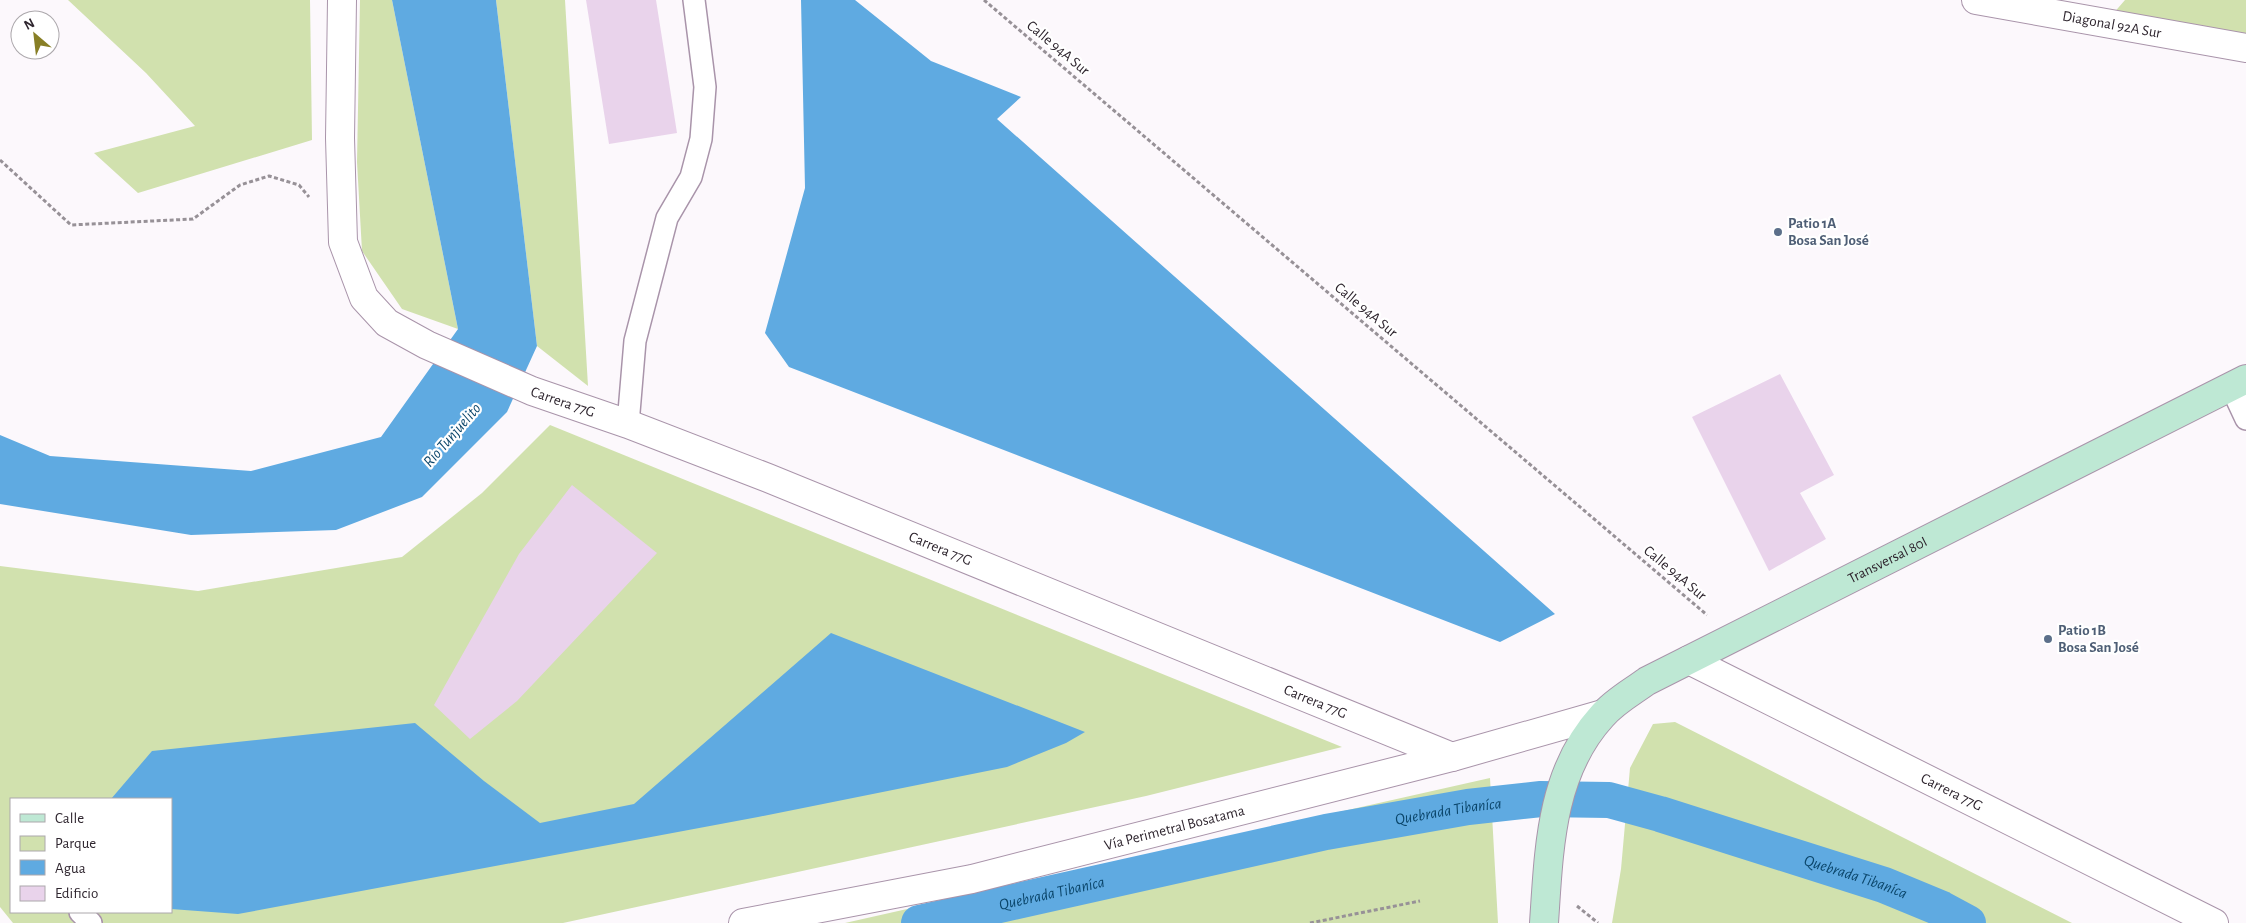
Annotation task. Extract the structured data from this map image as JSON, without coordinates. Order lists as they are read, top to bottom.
{
  "streets": {
    "main road": ["Transversal 80I"],
    "street": ["Diagonal 92A Sur", "Carrera 77G", "Vía Perimetral Bosatama"],
    "path": ["Calle 94A Sur"]
  },
  "crossings": [
    ["Calle 94A Sur", "Transversal 80I"],
    ["Carrera 77G", "Transversal 80I"],
    ["Carrera 77G", "Vía Perimetral Bosatama"],
    ["Transversal 80I", "Vía Perimetral Bosatama"]
  ],
  "water": ["Río Tunjuelito", "Quebrada Tibaníca"],
  "places": ["Patio 1A Bosa San José", "Patio 1B Bosa San José"],
  "legend": [
    "Calle",
    "Parque",
    "Agua",
    "Edificio"
  ],
  "north": "top left"
}
